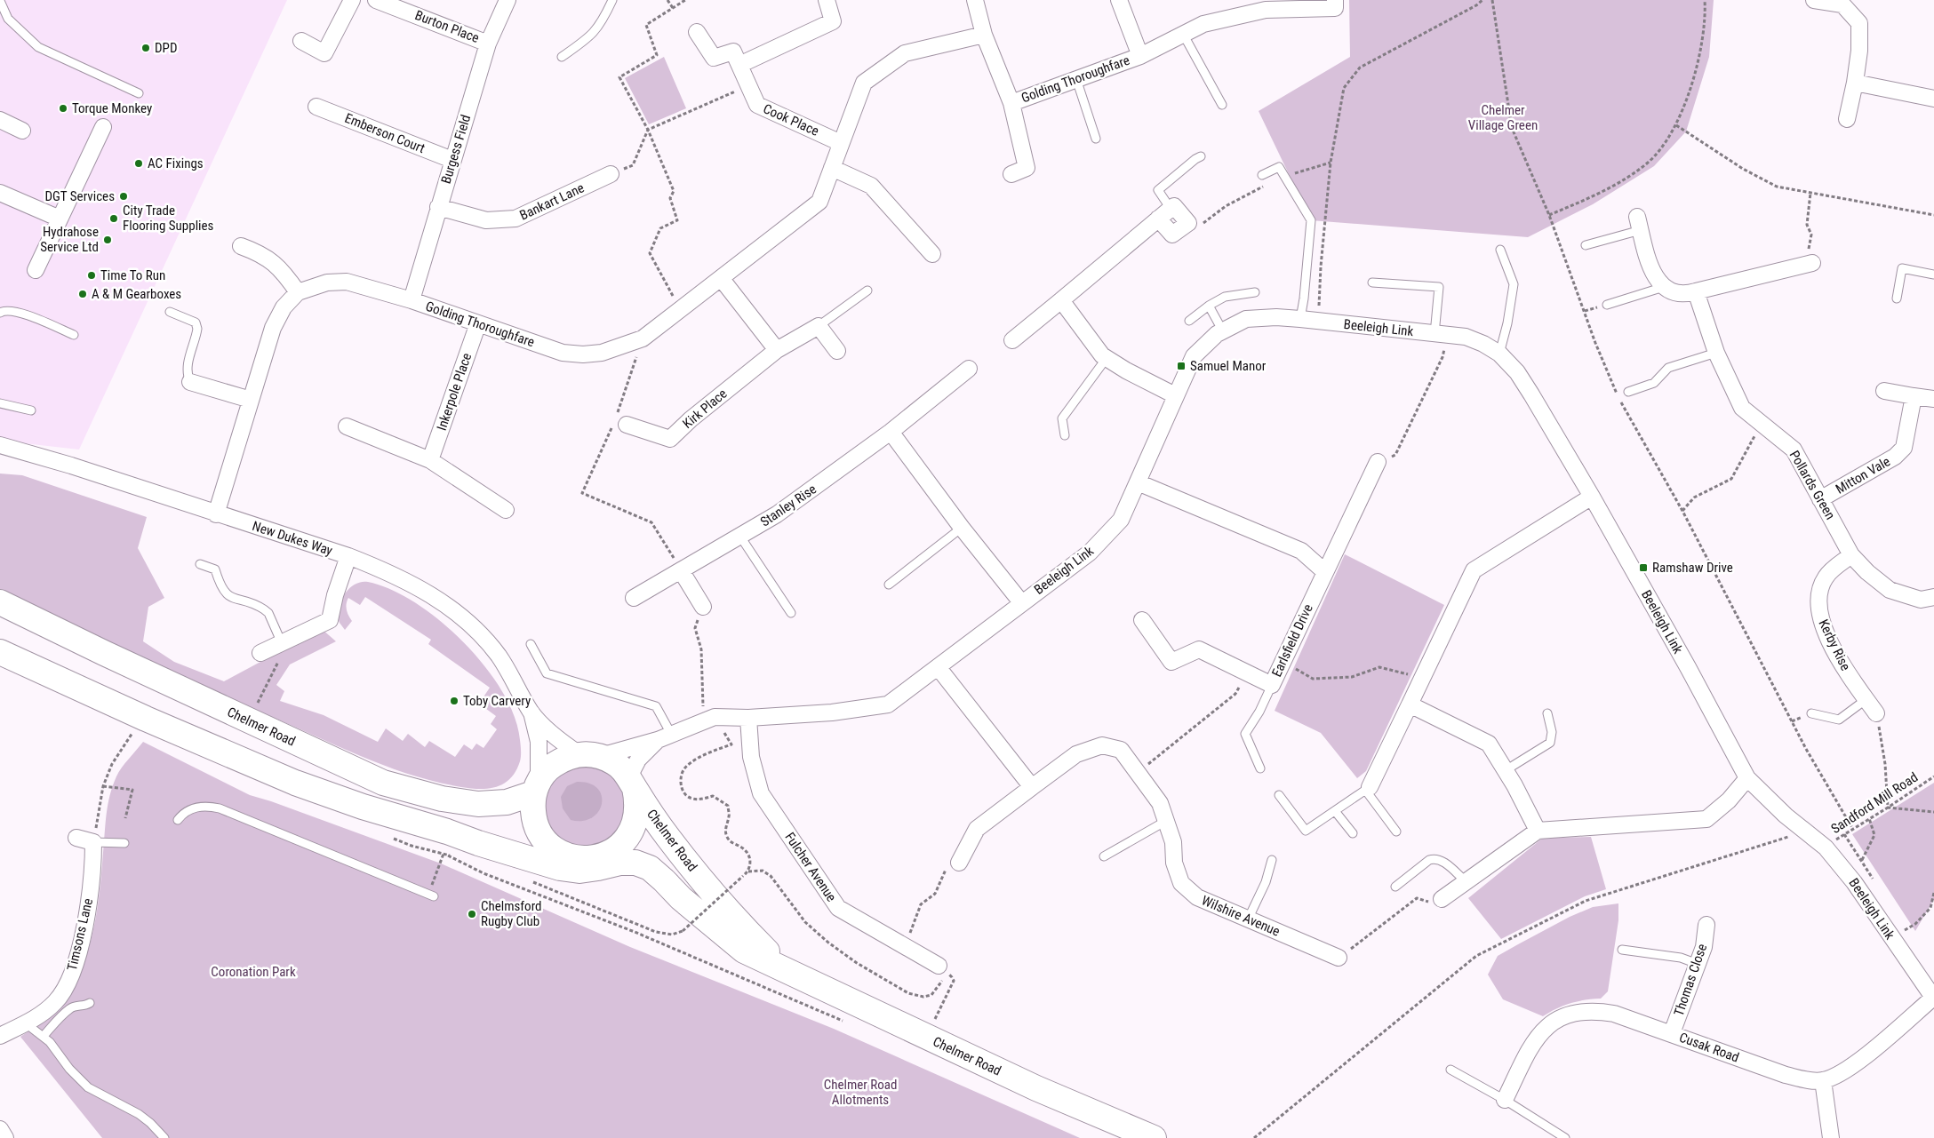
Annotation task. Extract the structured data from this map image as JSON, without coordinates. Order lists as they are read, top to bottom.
{
  "streets": {
    "main road": ["Chelmer Road"],
    "street": [
      "Burton Place",
      "Golding Thoroughfare",
      "Cook Place",
      "Emberson Court",
      "Burgess Field",
      "Bankart Lane",
      "Beeleigh Link",
      "Inkerpole Place",
      "Kirk Place",
      "Mitton Vale",
      "Pollards Green",
      "Stanley Rise",
      "New Dukes Way",
      "Earlsfield Drive",
      "Kerby Rise",
      "Fulcher Avenue",
      "Wilshire Avenue",
      "Timsons Lane",
      "Thomas Close",
      "Cusak Road"
    ],
    "path": ["Sandford Mill Road"]
  },
  "crossings": [
    ["Burton Place", "Burgess Field"],
    ["Golding Thoroughfare", "Cook Place"],
    ["Golding Thoroughfare", "Burgess Field"],
    ["Golding Thoroughfare", "Inkerpole Place"],
    ["Golding Thoroughfare", "New Dukes Way"],
    ["Emberson Court", "Burgess Field"],
    ["Burgess Field", "Bankart Lane"],
    ["Beeleigh Link", "New Dukes Way"],
    ["Beeleigh Link", "Chelmer Road"],
    ["Beeleigh Link", "Sandford Mill Road"],
    ["Beeleigh Link", "Fulcher Avenue"],
    ["Beeleigh Link", "Cusak Road"],
    ["Mitton Vale", "Pollards Green"],
    ["Pollards Green", "Kerby Rise"],
    ["New Dukes Way", "Chelmer Road"],
    ["Thomas Close", "Cusak Road"]
  ],
  "parks": ["Chelmer Village Green", "Coronation Park", "Chelmer Road Allotments"],
  "places": {
    "other": [
      "DPD",
      "Torque Monkey",
      "AC Fixings",
      "DGT Services",
      "City Trade Flooring Supplies",
      "Hydrahose Service Ltd",
      "Time To Run",
      "A & M Gearboxes",
      "Toby Carvery",
      "Chelmsford Rugby Club"
    ],
    "transit": ["Samuel Manor", "Ramshaw Drive"]
  }
}
